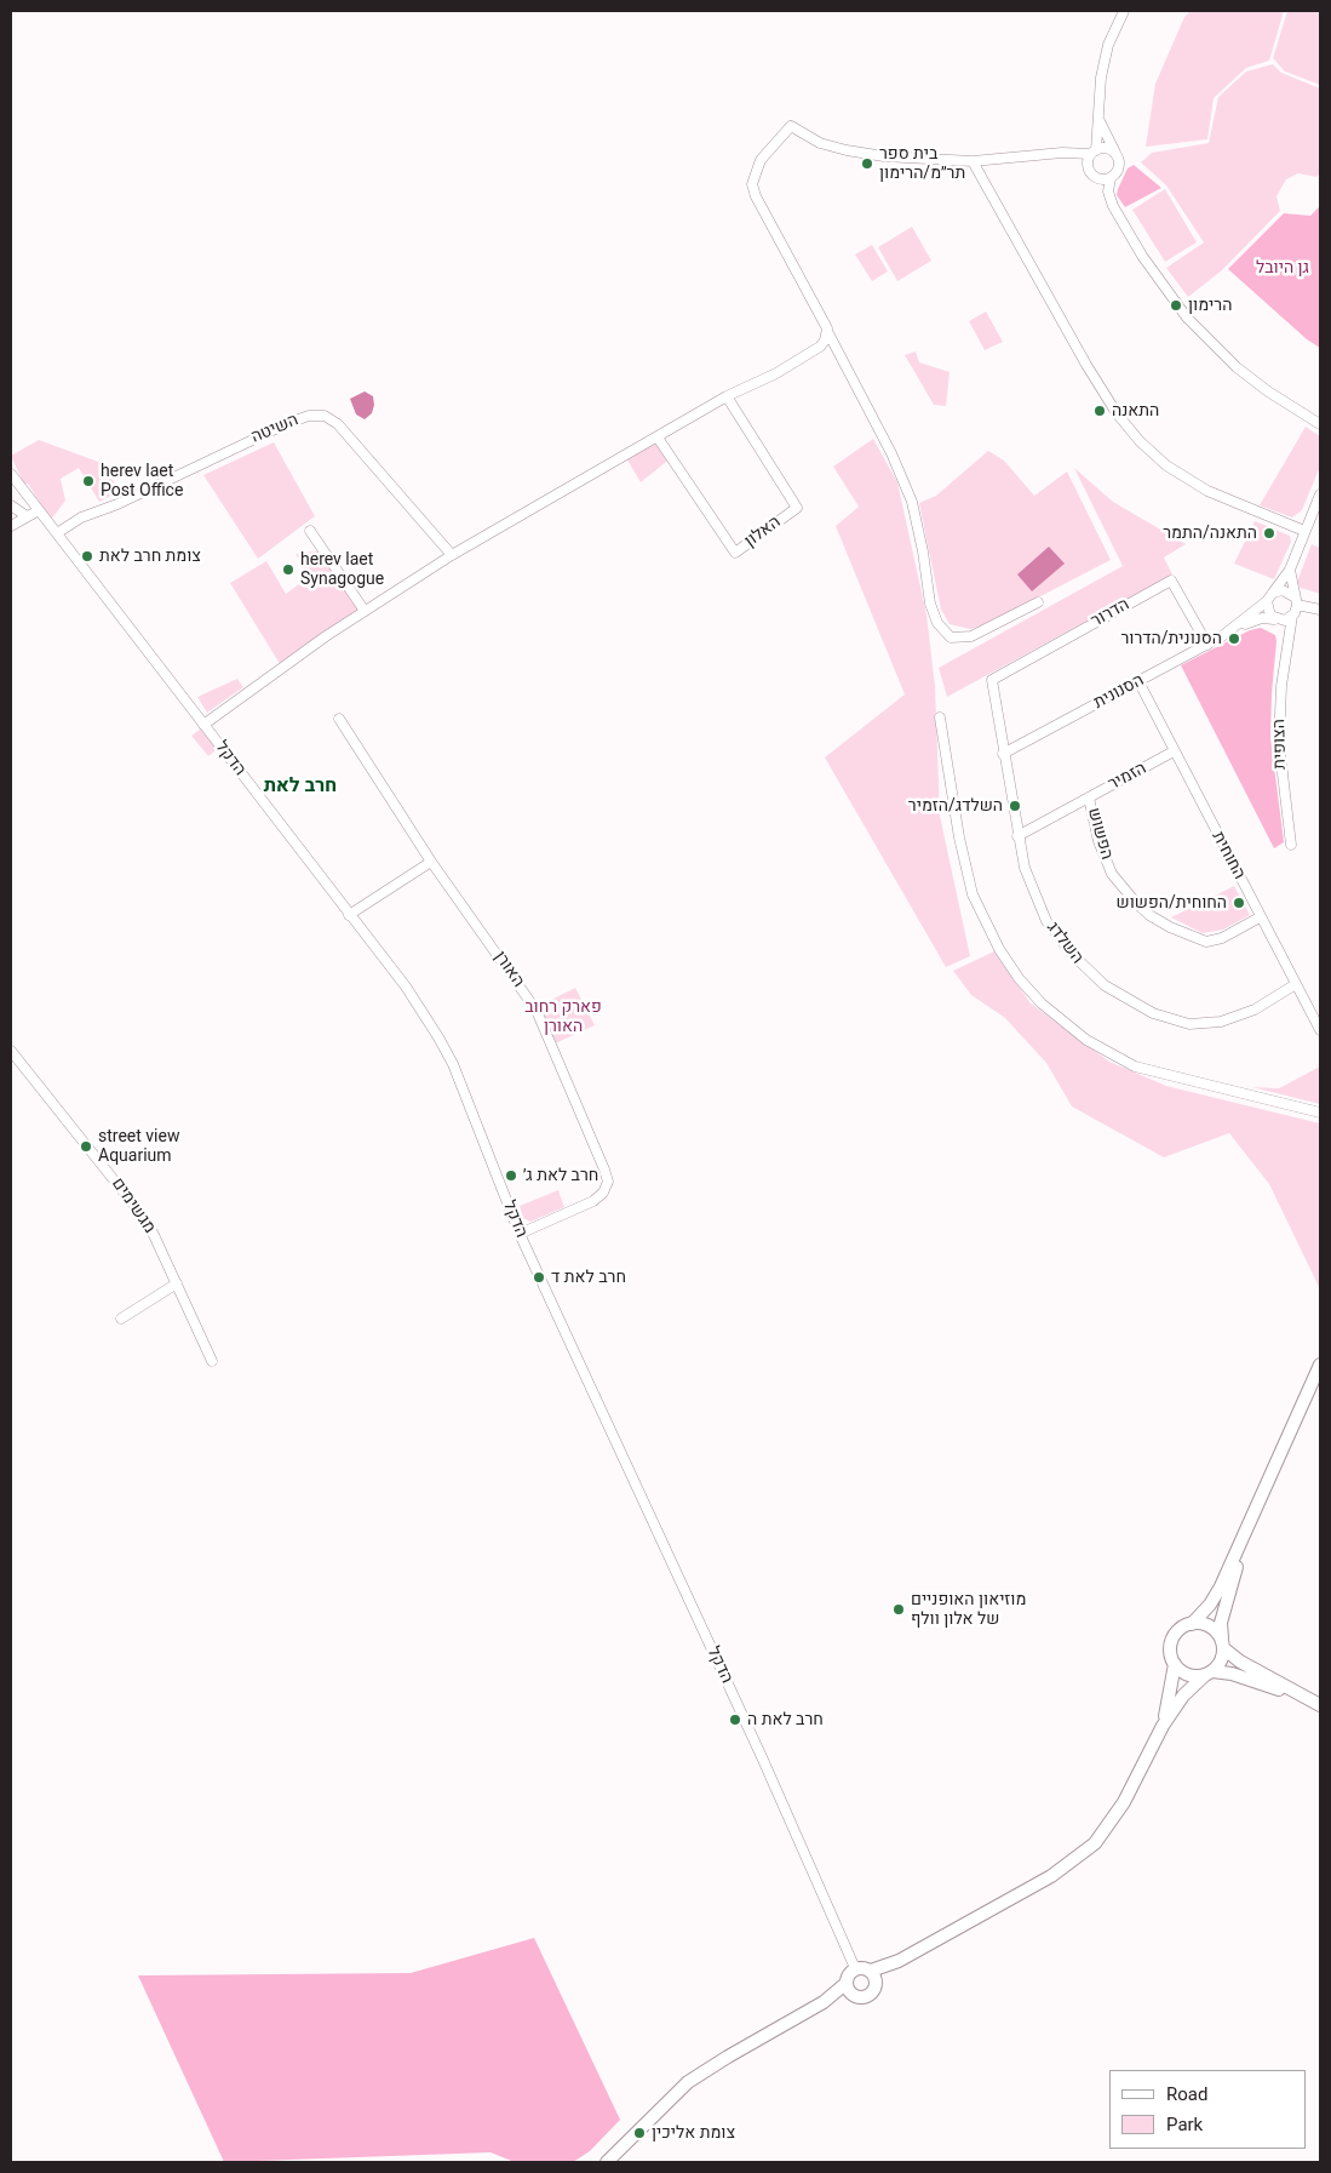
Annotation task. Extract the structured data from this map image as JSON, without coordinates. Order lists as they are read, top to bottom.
{
  "streets": {
    "street": [
      "השיטה",
      "האלון",
      "הדרור",
      "הסנונית",
      "הצופית",
      "הדקל",
      "הזמיר",
      "הפשוש",
      "החוחית",
      "השלדג",
      "האורן",
      "מגשימים"
    ]
  },
  "crossings": [
    ["השיטה", "הדקל"],
    ["הדרור", "הסנונית"],
    ["הדרור", "השלדג"],
    ["הסנונית", "הצופית"],
    ["הסנונית", "החוחית"],
    ["הסנונית", "השלדג"],
    ["הדקל", "האורן"],
    ["הזמיר", "הפשוש"],
    ["הזמיר", "החוחית"],
    ["הזמיר", "השלדג"],
    ["הפשוש", "החוחית"],
    ["החוחית", "השלדג"]
  ],
  "districts": ["חרב לאת"],
  "parks": ["גן היובל", "פארק רחוב האורן"],
  "places": [
    "בית ספר תר״מ/הרימון",
    "הרימון",
    "התאנה",
    "herev laet Post Office",
    "התאנה/התמר",
    "צומת חרב לאת",
    "herev laet Synagogue",
    "הסנונית/הדרור",
    "השלדג/הזמיר",
    "החוחית/הפשוש",
    "street view Aquarium",
    "חרב לאת ג׳",
    "חרב לאת ד",
    "מוזיאון האופניים של אלון וולף",
    "חרב לאת ה",
    "צומת אליכין"
  ],
  "legend": ["Road", "Park"]
}
